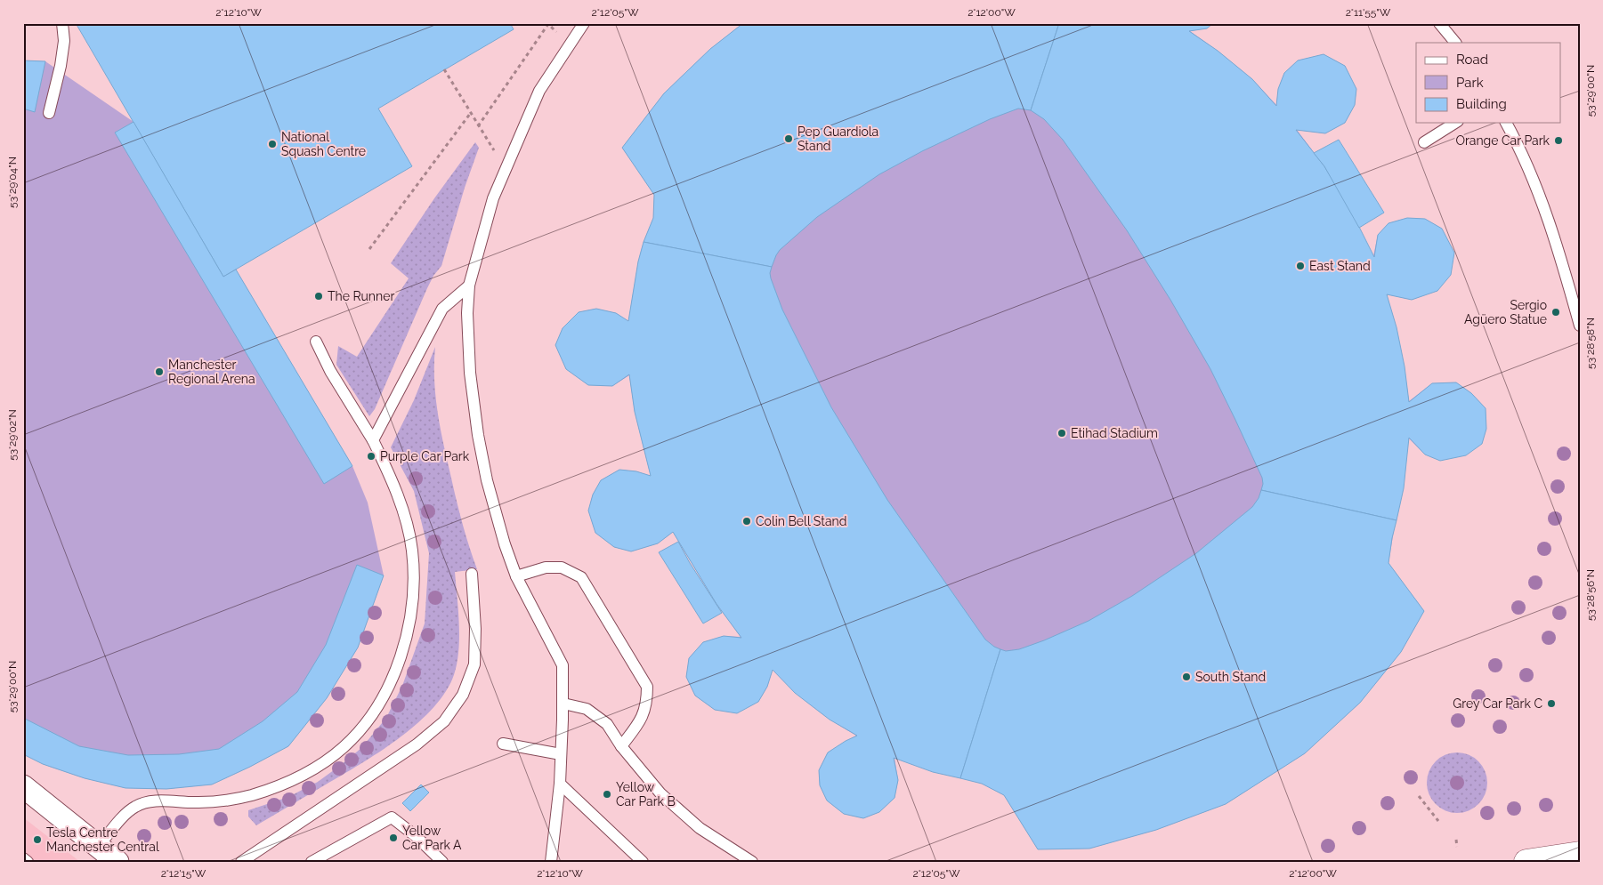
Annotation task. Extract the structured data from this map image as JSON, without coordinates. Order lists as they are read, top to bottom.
{
  "places": [
    "Pep Guardiola Stand",
    "Orange Car Park",
    "National Squash Centre",
    "East Stand",
    "The Runner",
    "Sergio Agüero Statue",
    "Manchester Regional Arena",
    "Etihad Stadium",
    "Purple Car Park",
    "Colin Bell Stand",
    "South Stand",
    "Grey Car Park C",
    "Yellow Car Park B",
    "Yellow Car Park A",
    "Tesla Centre Manchester Central"
  ],
  "legend": ["Road", "Park", "Building"],
  "coordinates": [
    "2°12'10\"W",
    "2°12'05\"W",
    "2°12'00\"W",
    "2°11'55\"W",
    "53°29'00\"N",
    "53°29'04\"N",
    "53°28'58\"N",
    "53°29'02\"N",
    "53°28'56\"N",
    "2°12'15\"W"
  ]
}
